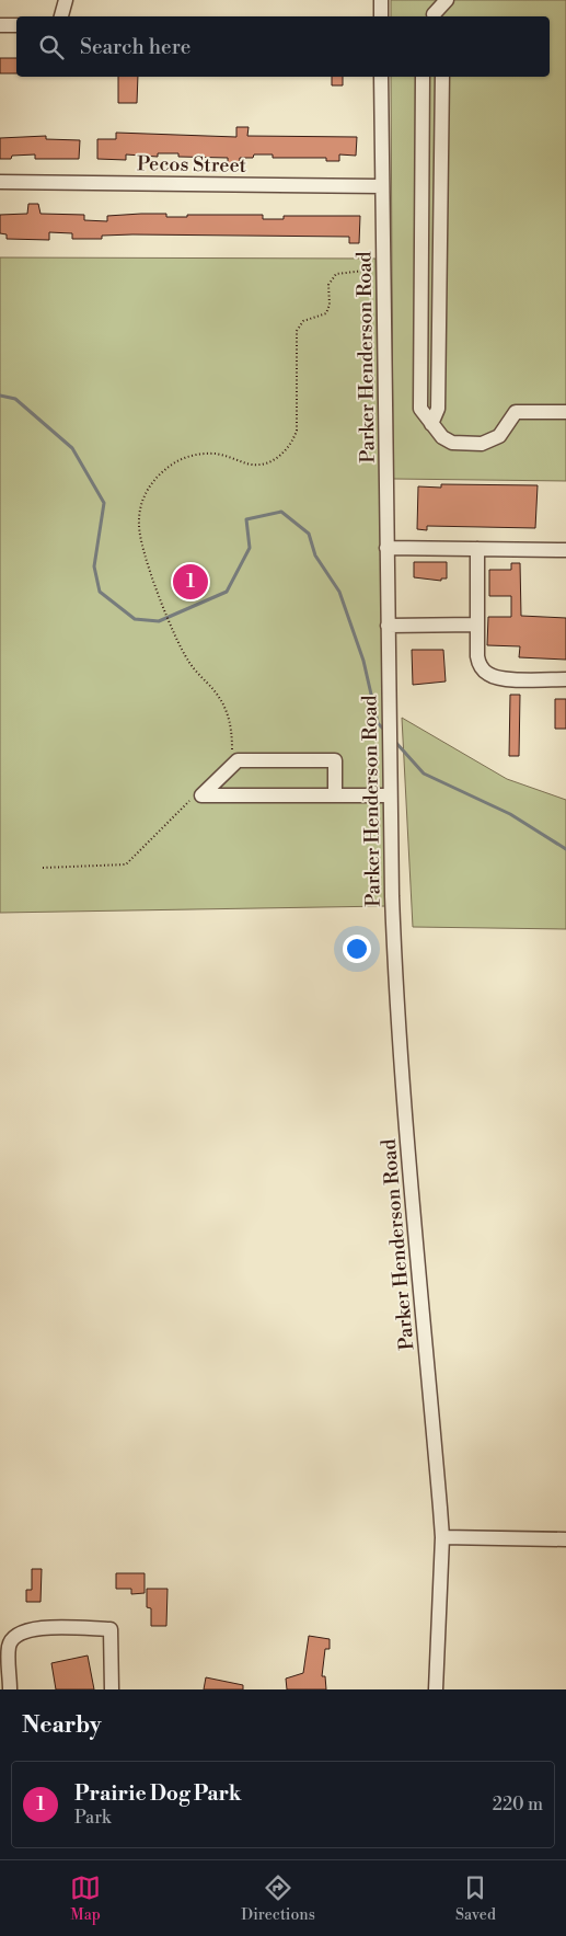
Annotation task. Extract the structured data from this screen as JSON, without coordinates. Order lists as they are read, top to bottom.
{
  "streets": {
    "street": ["Pecos Street", "Parker Henderson Road"]
  },
  "crossings": [
    ["Pecos Street", "Parker Henderson Road"]
  ],
  "page": {
    "search": "Search here",
    "pins": "1",
    "heading": "Nearby",
    "list": [
      {
        "mark": "1",
        "name": "Prairie Dog Park",
        "note": "Park",
        "value": "220 m"
      }
    ],
    "nav": ["Map", "Directions", "Saved"]
  }
}
